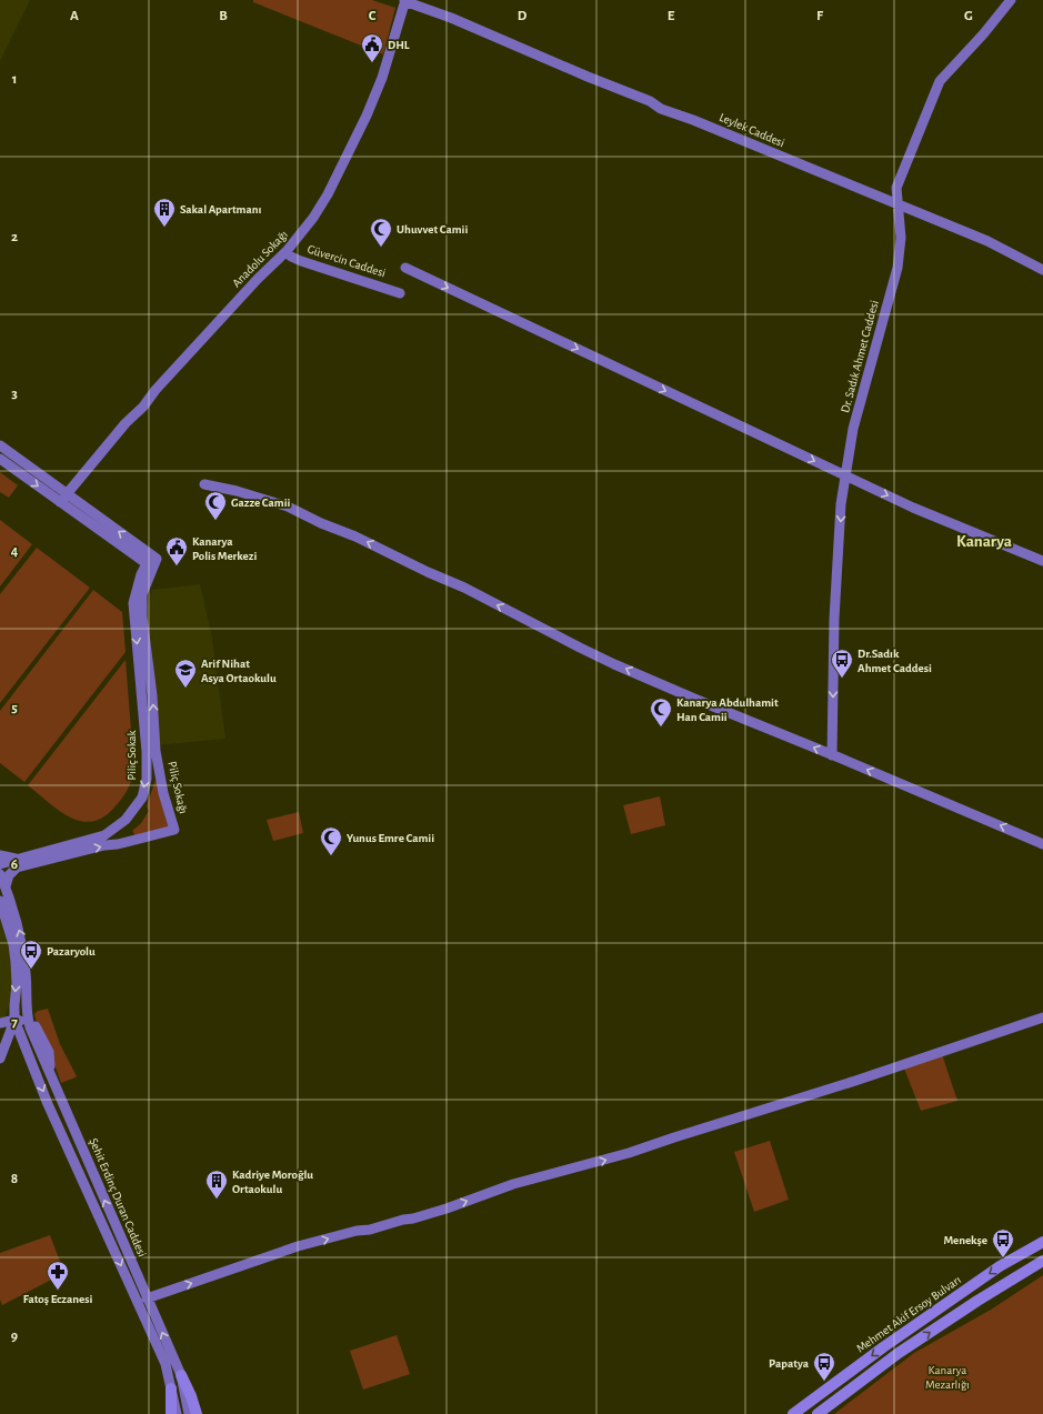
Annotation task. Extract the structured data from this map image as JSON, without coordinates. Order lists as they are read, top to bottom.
{
  "streets": {
    "main road": ["Mehmet Akif Ersoy Bulvarı"],
    "street": [
      "Leylek Caddesi",
      "Anadolu Sokağı",
      "Güvercin Caddesi",
      "Dr. Sadık Ahmet Caddesi",
      "Piliç Sokak",
      "Piliç Sokağı",
      "Şehit Erdinç Duran Caddesi"
    ]
  },
  "crossings": [
    ["Leylek Caddesi", "Anadolu Sokağı"],
    ["Leylek Caddesi", "Dr. Sadık Ahmet Caddesi"],
    ["Anadolu Sokağı", "Güvercin Caddesi"],
    ["Piliç Sokak", "Piliç Sokağı"]
  ],
  "one_way": ["Dr. Sadık Ahmet Caddesi"],
  "districts": ["Kanarya"],
  "parks": ["Kanarya Mezarlığı"],
  "places": {
    "public building": ["DHL", "Kanarya Polis Merkezi"],
    "building": ["Sakal Apartmanı", "Kadriye Moroğlu Ortaokulu"],
    "mosque": [
      "Uhuvvet Camii",
      "Gazze Camii",
      "Kanarya Abdulhamit Han Camii",
      "Yunus Emre Camii"
    ],
    "bus stop": [
      "Dr.Sadık Ahmet Caddesi",
      "Pazaryolu",
      "Menekşe",
      "Papatya"
    ],
    "school or university": ["Arif Nihat Asya Ortaokulu"],
    "pharmacy": ["Fatoş Eczanesi"]
  },
  "grid": {
    "columns": [
      "A",
      "B",
      "C",
      "D",
      "E",
      "F",
      "G"
    ],
    "rows": [
      "1",
      "2",
      "3",
      "4",
      "5",
      "6",
      "7",
      "8",
      "9"
    ]
  }
}
